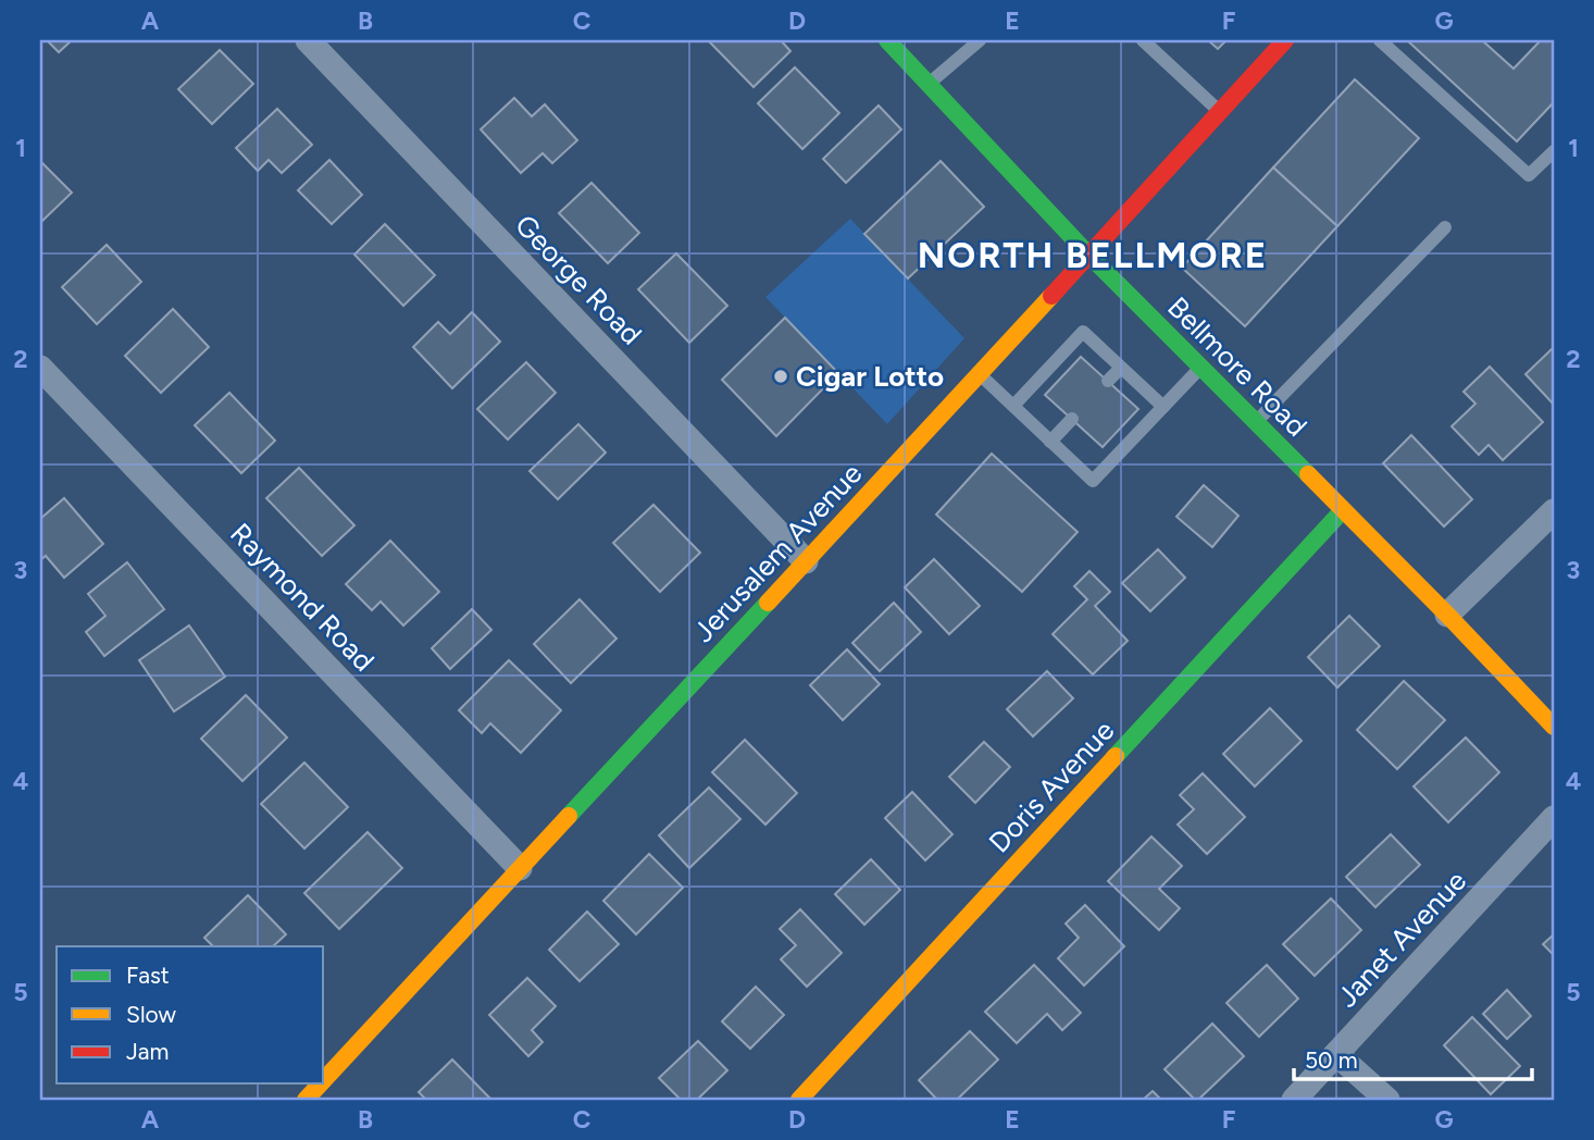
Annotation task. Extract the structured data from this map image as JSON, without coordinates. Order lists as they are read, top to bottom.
{
  "streets": {
    "main road": ["Bellmore Road", "Jerusalem Avenue", "Doris Avenue"],
    "street": ["George Road", "Raymond Road", "Janet Avenue"]
  },
  "crossings": [
    ["George Road", "Jerusalem Avenue"],
    ["Bellmore Road", "Jerusalem Avenue"],
    ["Bellmore Road", "Doris Avenue"],
    ["Jerusalem Avenue", "Raymond Road"]
  ],
  "districts": ["NORTH BELLMORE"],
  "places": ["Cigar Lotto"],
  "legend": ["Fast", "Slow", "Jam"],
  "scale_bar": "50 m",
  "grid": {
    "columns": [
      "A",
      "B",
      "C",
      "D",
      "E",
      "F",
      "G"
    ],
    "rows": [
      "1",
      "2",
      "3",
      "4",
      "5"
    ]
  }
}
